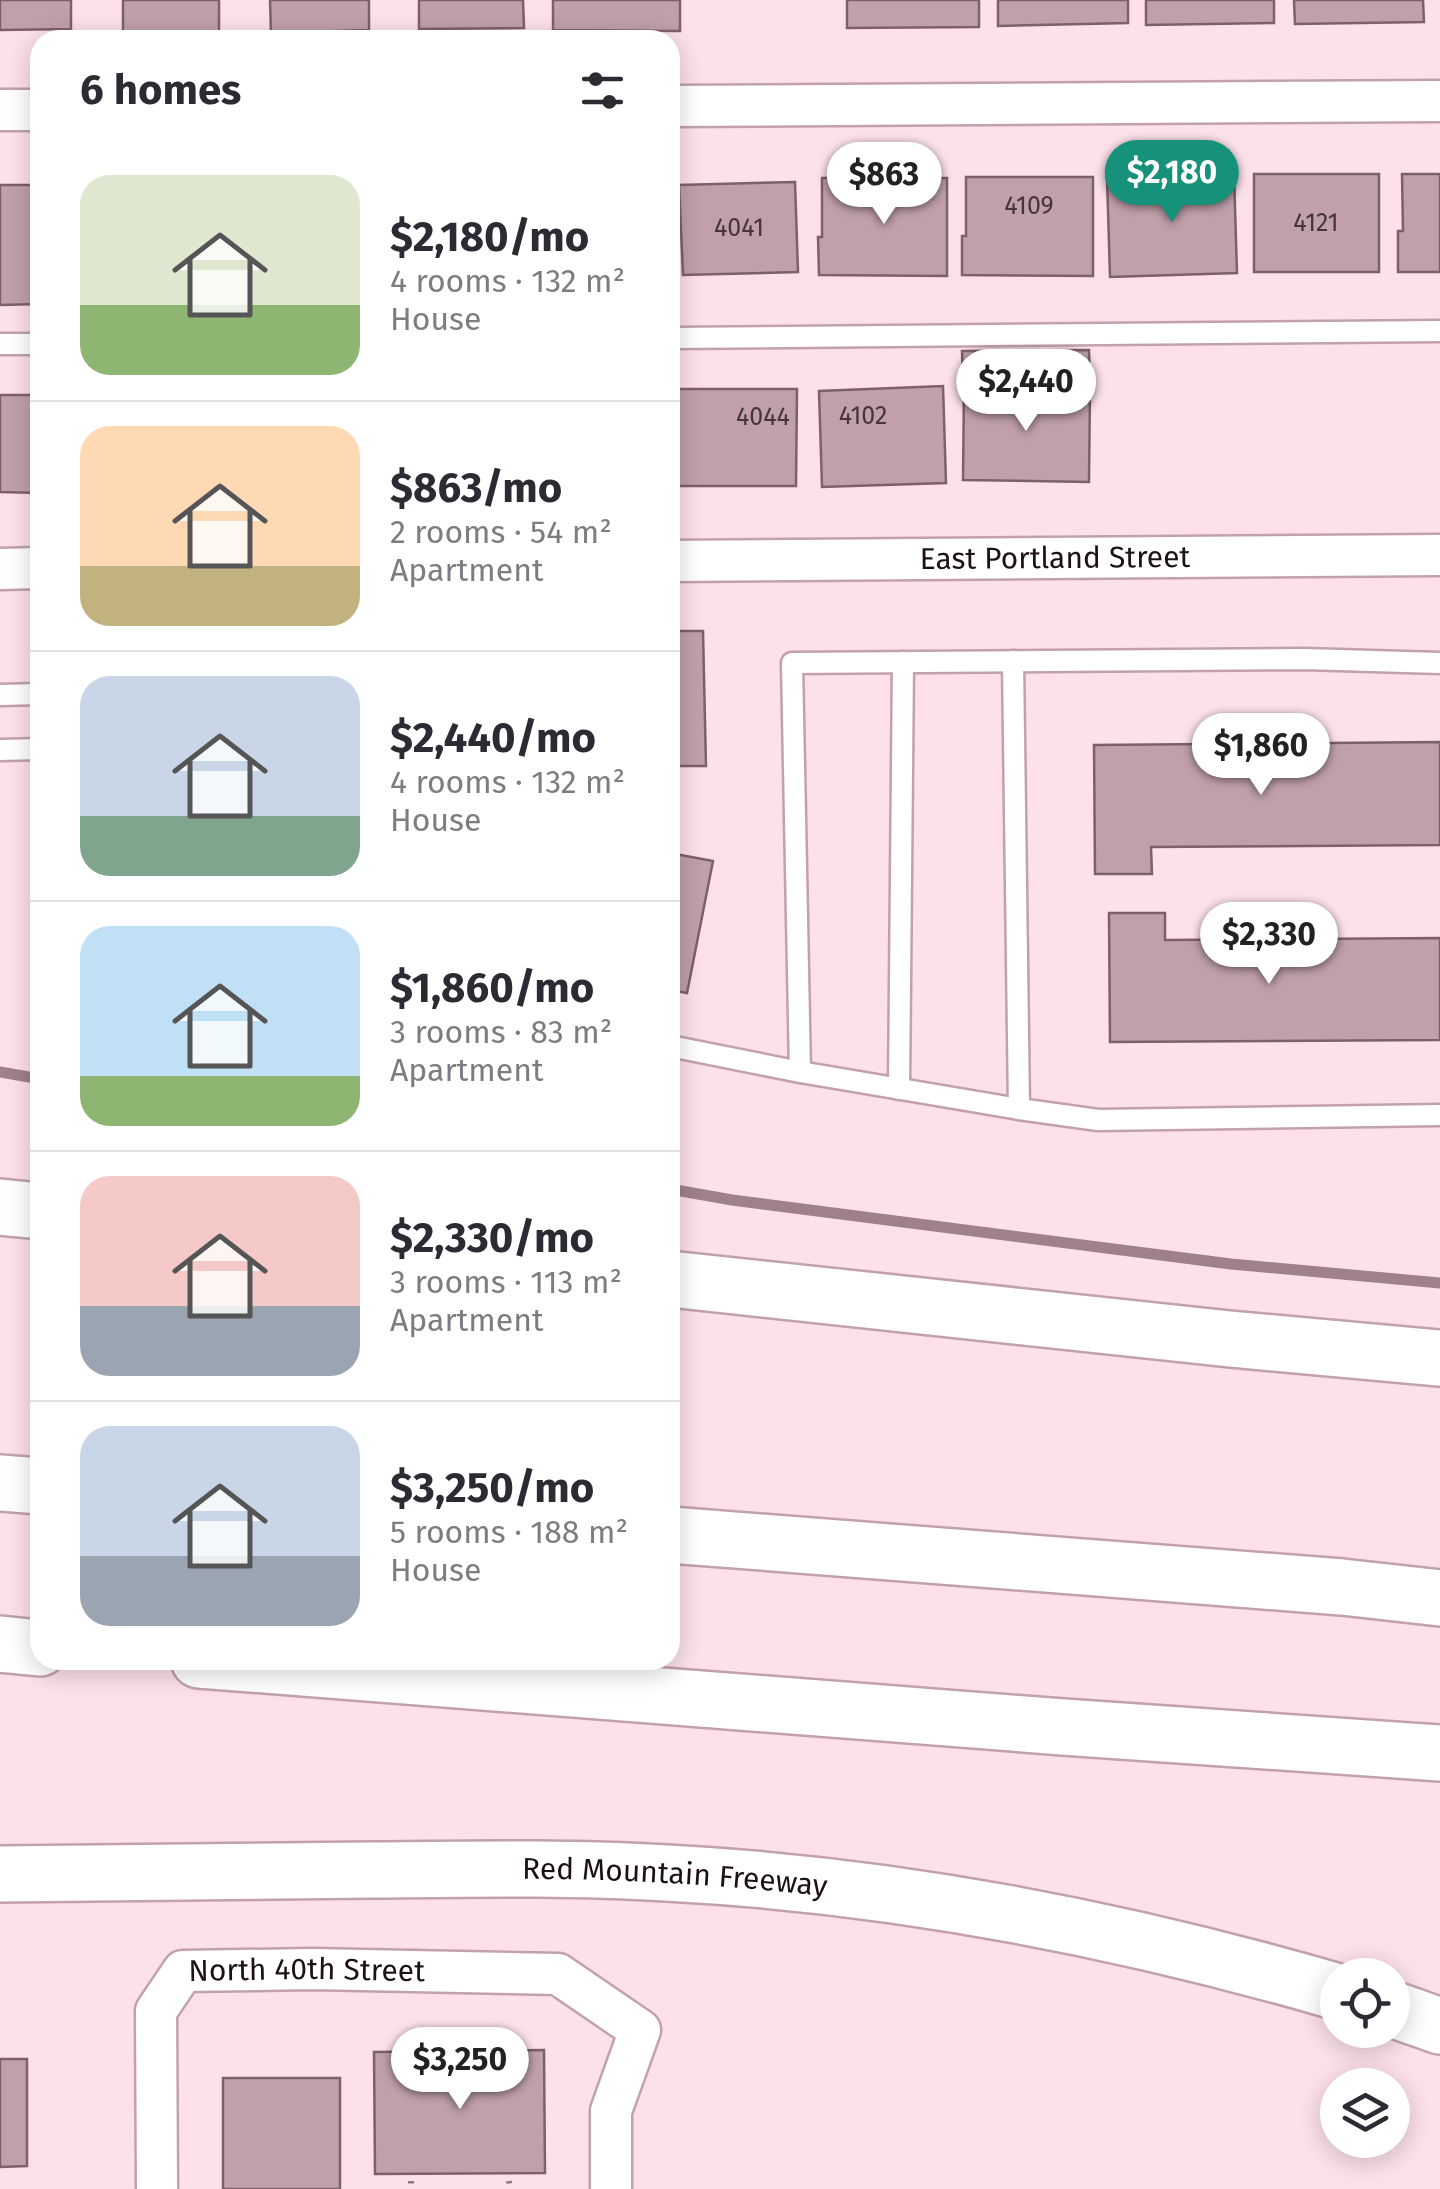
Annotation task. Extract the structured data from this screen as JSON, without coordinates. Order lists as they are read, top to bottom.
{
  "streets": {
    "main road": ["Red Mountain Freeway"],
    "street": ["East Portland Street", "North 40th Street"]
  },
  "house_numbers": [
    "4109",
    "4121",
    "4041",
    "4102",
    "4044"
  ],
  "page": {
    "heading": "6 homes",
    "price": [
      "$2,180",
      "$863",
      "$2,440",
      "$1,860",
      "$2,330",
      "$3,250"
    ],
    "list": [
      {
        "name": "$2,180/mo",
        "note": "4 rooms · 132 m² · House"
      },
      {
        "name": "$863/mo",
        "note": "2 rooms · 54 m² · Apartment"
      },
      {
        "name": "$2,440/mo",
        "note": "4 rooms · 132 m² · House"
      },
      {
        "name": "$1,860/mo",
        "note": "3 rooms · 83 m² · Apartment"
      },
      {
        "name": "$2,330/mo",
        "note": "3 rooms · 113 m² · Apartment"
      },
      {
        "name": "$3,250/mo",
        "note": "5 rooms · 188 m² · House"
      }
    ]
  }
}
